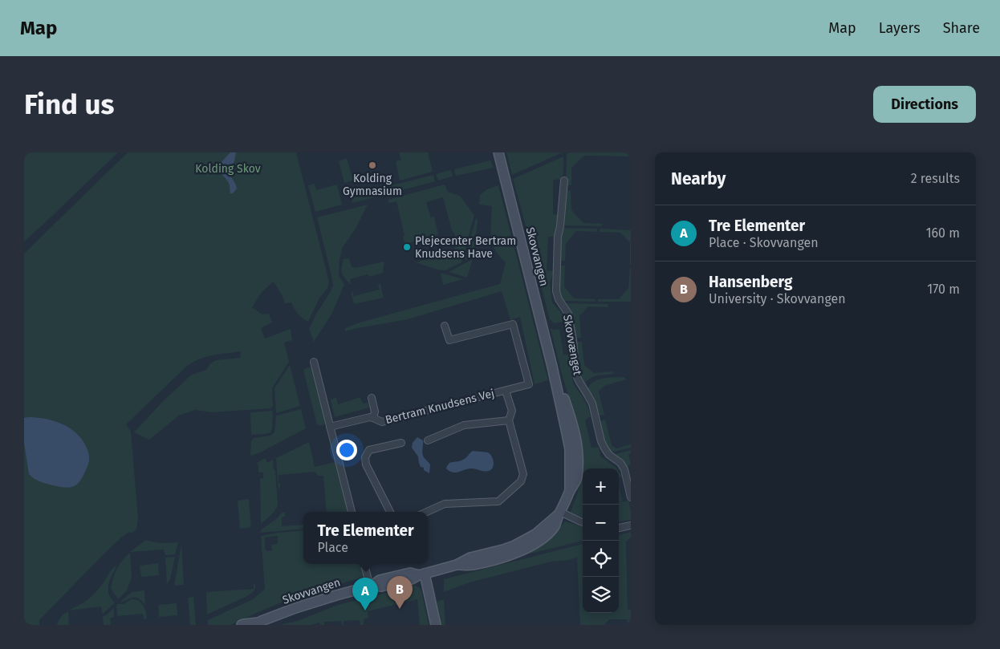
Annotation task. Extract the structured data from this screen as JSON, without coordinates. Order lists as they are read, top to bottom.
{
  "streets": {
    "street": ["Skovvangen", "Skovvænget", "Bertram Knudsens Vej"]
  },
  "parks": ["Kolding Skov"],
  "places": ["Kolding Gymnasium", "Plejecenter Bertram Knudsens Have"],
  "page": {
    "header": "Map",
    "nav": ["Map", "Layers", "Share"],
    "buttons": "Directions",
    "title": "Find us",
    "heading": ["Nearby", "2 results"],
    "list": [
      {
        "mark": "A",
        "name": "Tre Elementer",
        "note": "Place · Skovvangen",
        "value": "160 m"
      },
      {
        "mark": "B",
        "name": "Hansenberg",
        "note": "University · Skovvangen",
        "value": "170 m"
      }
    ],
    "map_buttons": ["+", "−"],
    "popup": ["Tre Elementer", "Place"],
    "pins": ["B", "A"]
  }
}
